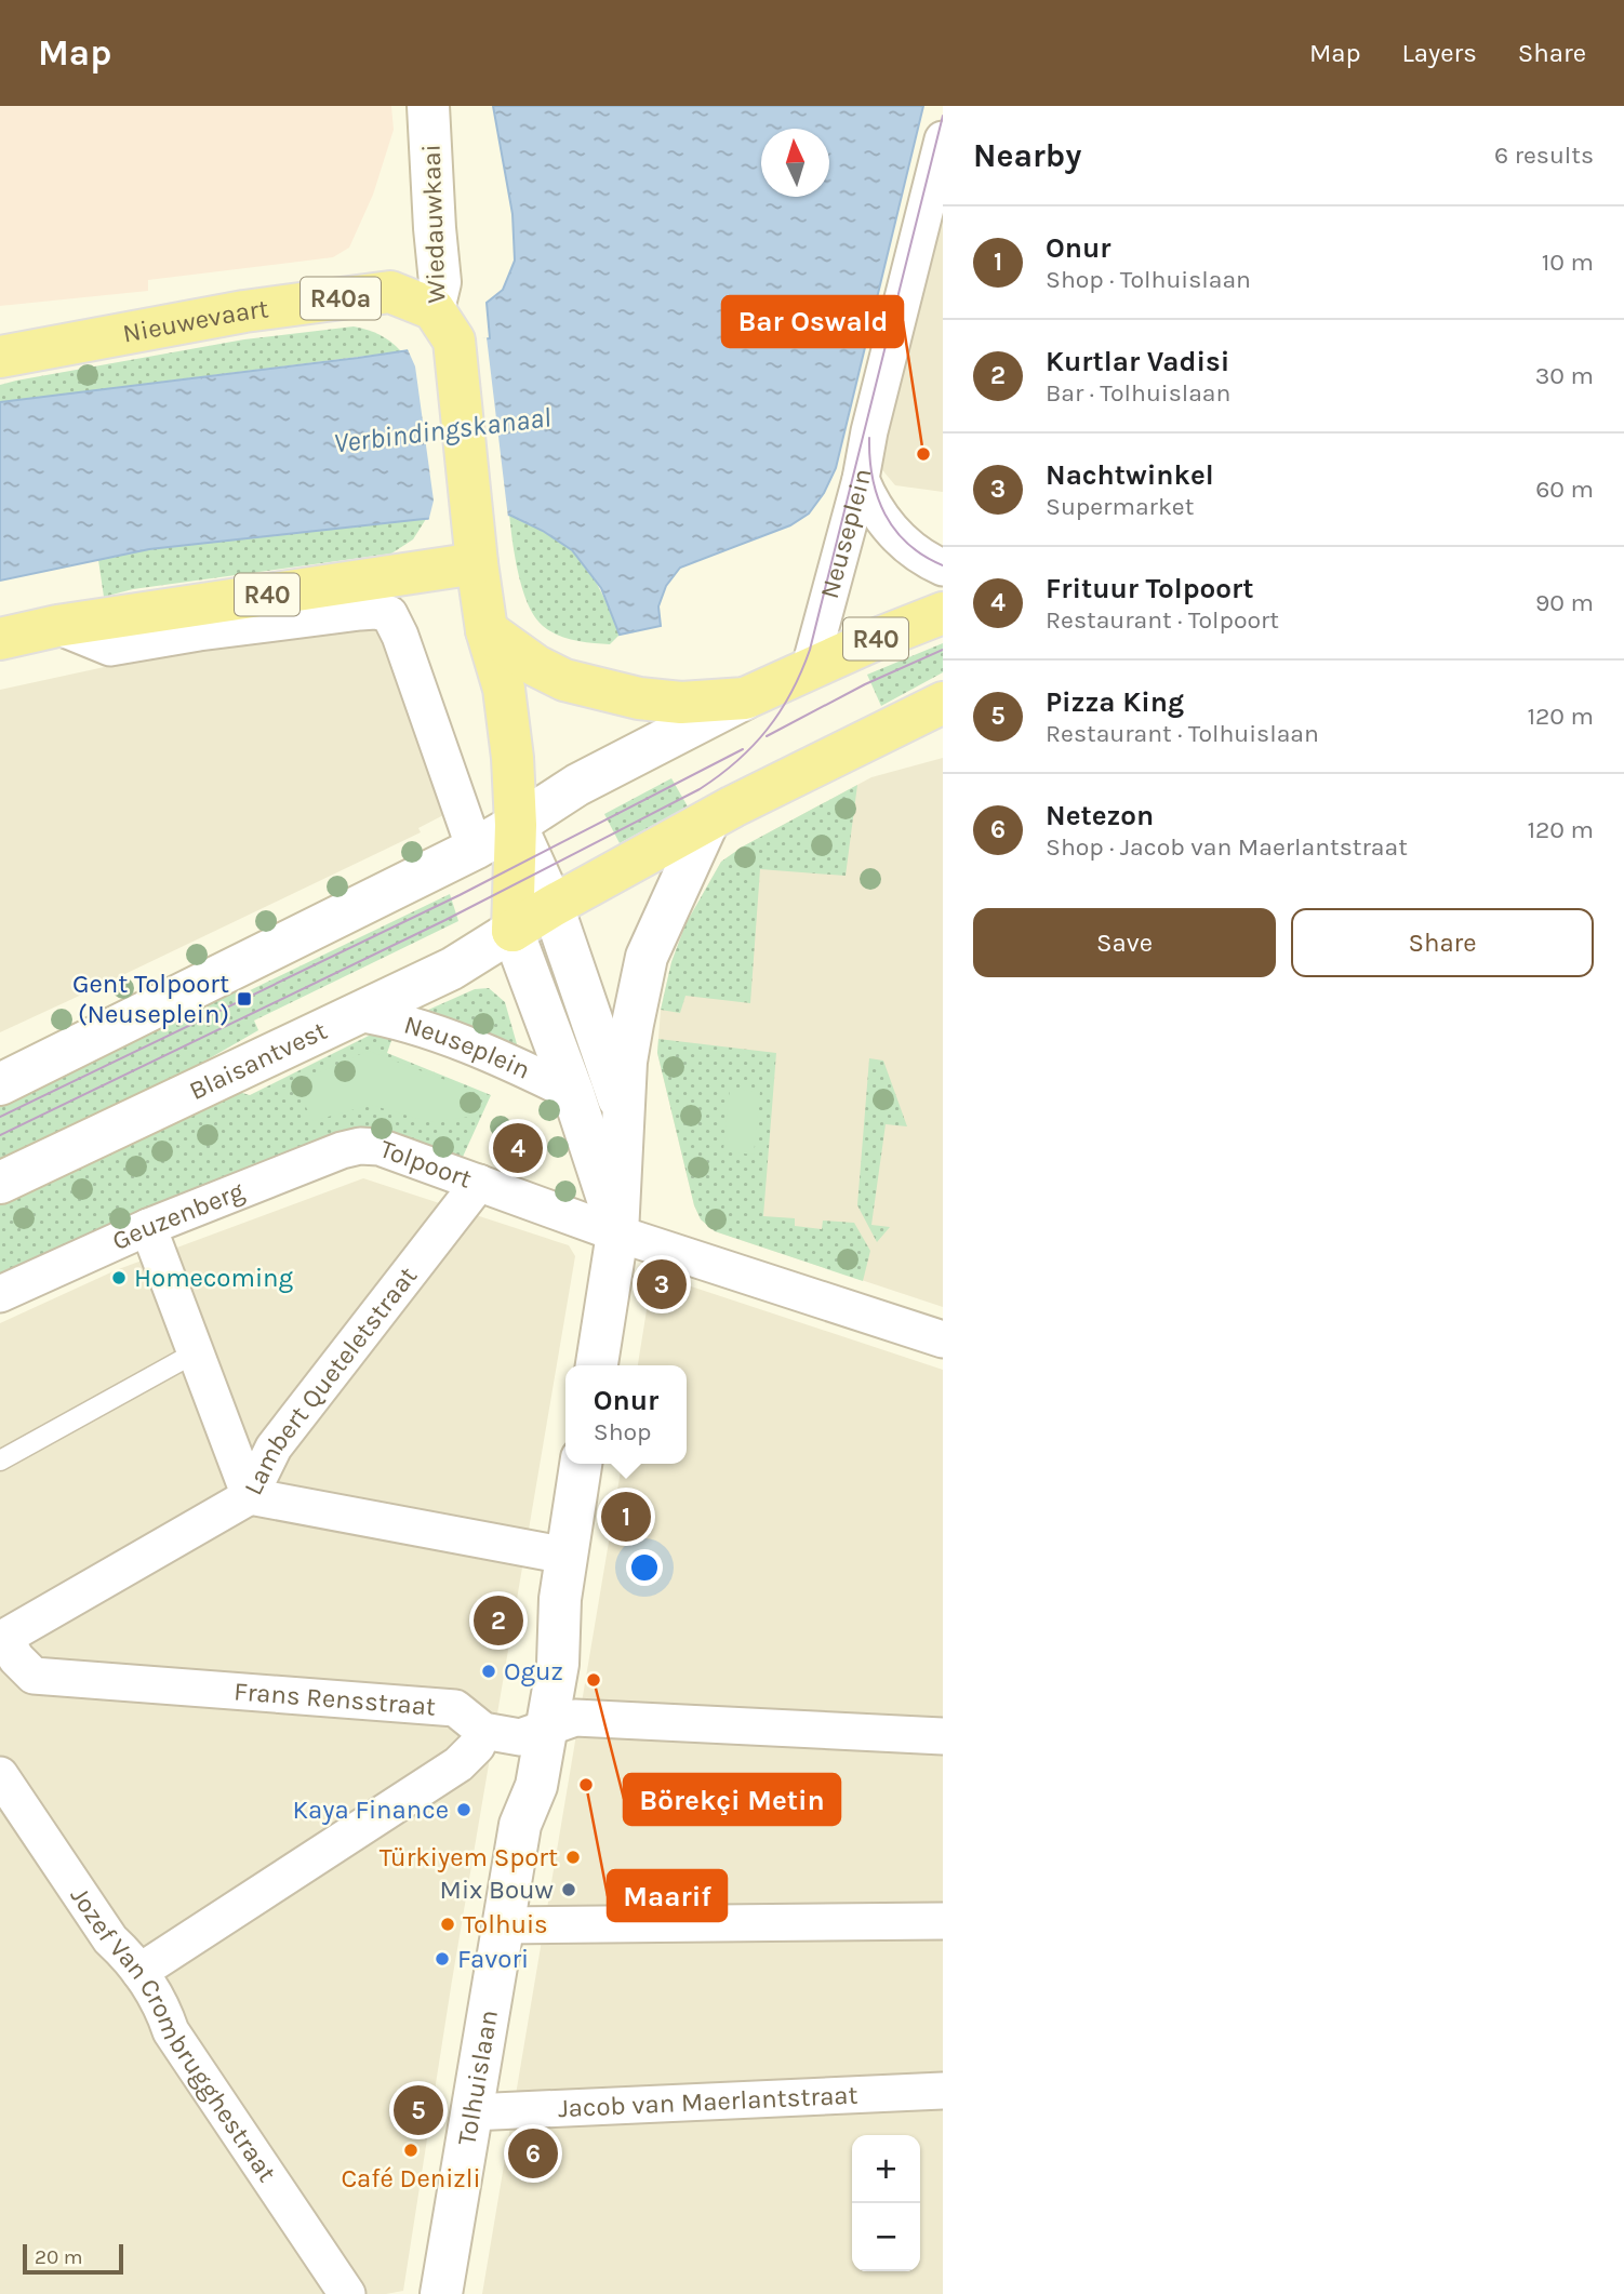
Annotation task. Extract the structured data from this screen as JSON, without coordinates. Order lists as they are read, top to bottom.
{
  "streets": {
    "main road": [
      "Wiedauwkaai",
      "R40a",
      "Nieuwevaart",
      "Neuseplein",
      "R40"
    ],
    "street": [
      "Blaisantvest",
      "Tolpoort",
      "Geuzenberg",
      "Lambert Queteletstraat",
      "Frans Rensstraat",
      "Jozef Van Crombrugghestraat",
      "Tolhuislaan",
      "Jacob van Maerlantstraat"
    ]
  },
  "crossings": [
    ["Wiedauwkaai", "Nieuwevaart"],
    ["Wiedauwkaai", "Neuseplein"],
    ["Wiedauwkaai", "R40"],
    ["Neuseplein", "R40"],
    ["Neuseplein", "Blaisantvest"],
    ["Neuseplein", "Tolpoort"],
    ["Tolpoort", "Geuzenberg"],
    ["Tolpoort", "Lambert Queteletstraat"],
    ["Lambert Queteletstraat", "Frans Rensstraat"],
    ["Frans Rensstraat", "Tolhuislaan"],
    ["Tolhuislaan", "Jacob van Maerlantstraat"]
  ],
  "water": ["Verbindingskanaal"],
  "places": {
    "other": [
      "Bar Oswald",
      "Homecoming",
      "Oguz",
      "Börekçi Metin",
      "Maarif",
      "Kaya Finance",
      "Türkiyem Sport",
      "Mix Bouw",
      "Tolhuis",
      "Favori",
      "Café Denizli"
    ],
    "transit": ["Gent Tolpoort (Neuseplein)"]
  },
  "scale_bar": "20 m",
  "north": "top",
  "page": {
    "header": "Map",
    "nav": ["Map", "Layers", "Share"],
    "heading": ["Nearby", "6 results"],
    "list": [
      {
        "mark": "1",
        "name": "Onur",
        "note": "Shop · Tolhuislaan",
        "value": "10 m"
      },
      {
        "mark": "2",
        "name": "Kurtlar Vadisi",
        "note": "Bar · Tolhuislaan",
        "value": "30 m"
      },
      {
        "mark": "3",
        "name": "Nachtwinkel",
        "note": "Supermarket",
        "value": "60 m"
      },
      {
        "mark": "4",
        "name": "Frituur Tolpoort",
        "note": "Restaurant · Tolpoort",
        "value": "90 m"
      },
      {
        "mark": "5",
        "name": "Pizza King",
        "note": "Restaurant · Tolhuislaan",
        "value": "120 m"
      },
      {
        "mark": "6",
        "name": "Netezon",
        "note": "Shop · Jacob van Maerlantstraat",
        "value": "120 m"
      }
    ],
    "buttons": ["Save", "Share"],
    "pins": [
      "4",
      "3",
      "1",
      "2",
      "5",
      "6"
    ],
    "popup": ["Onur", "Shop"],
    "map_buttons": ["+", "−"],
    "scale": "20 m"
  }
}
